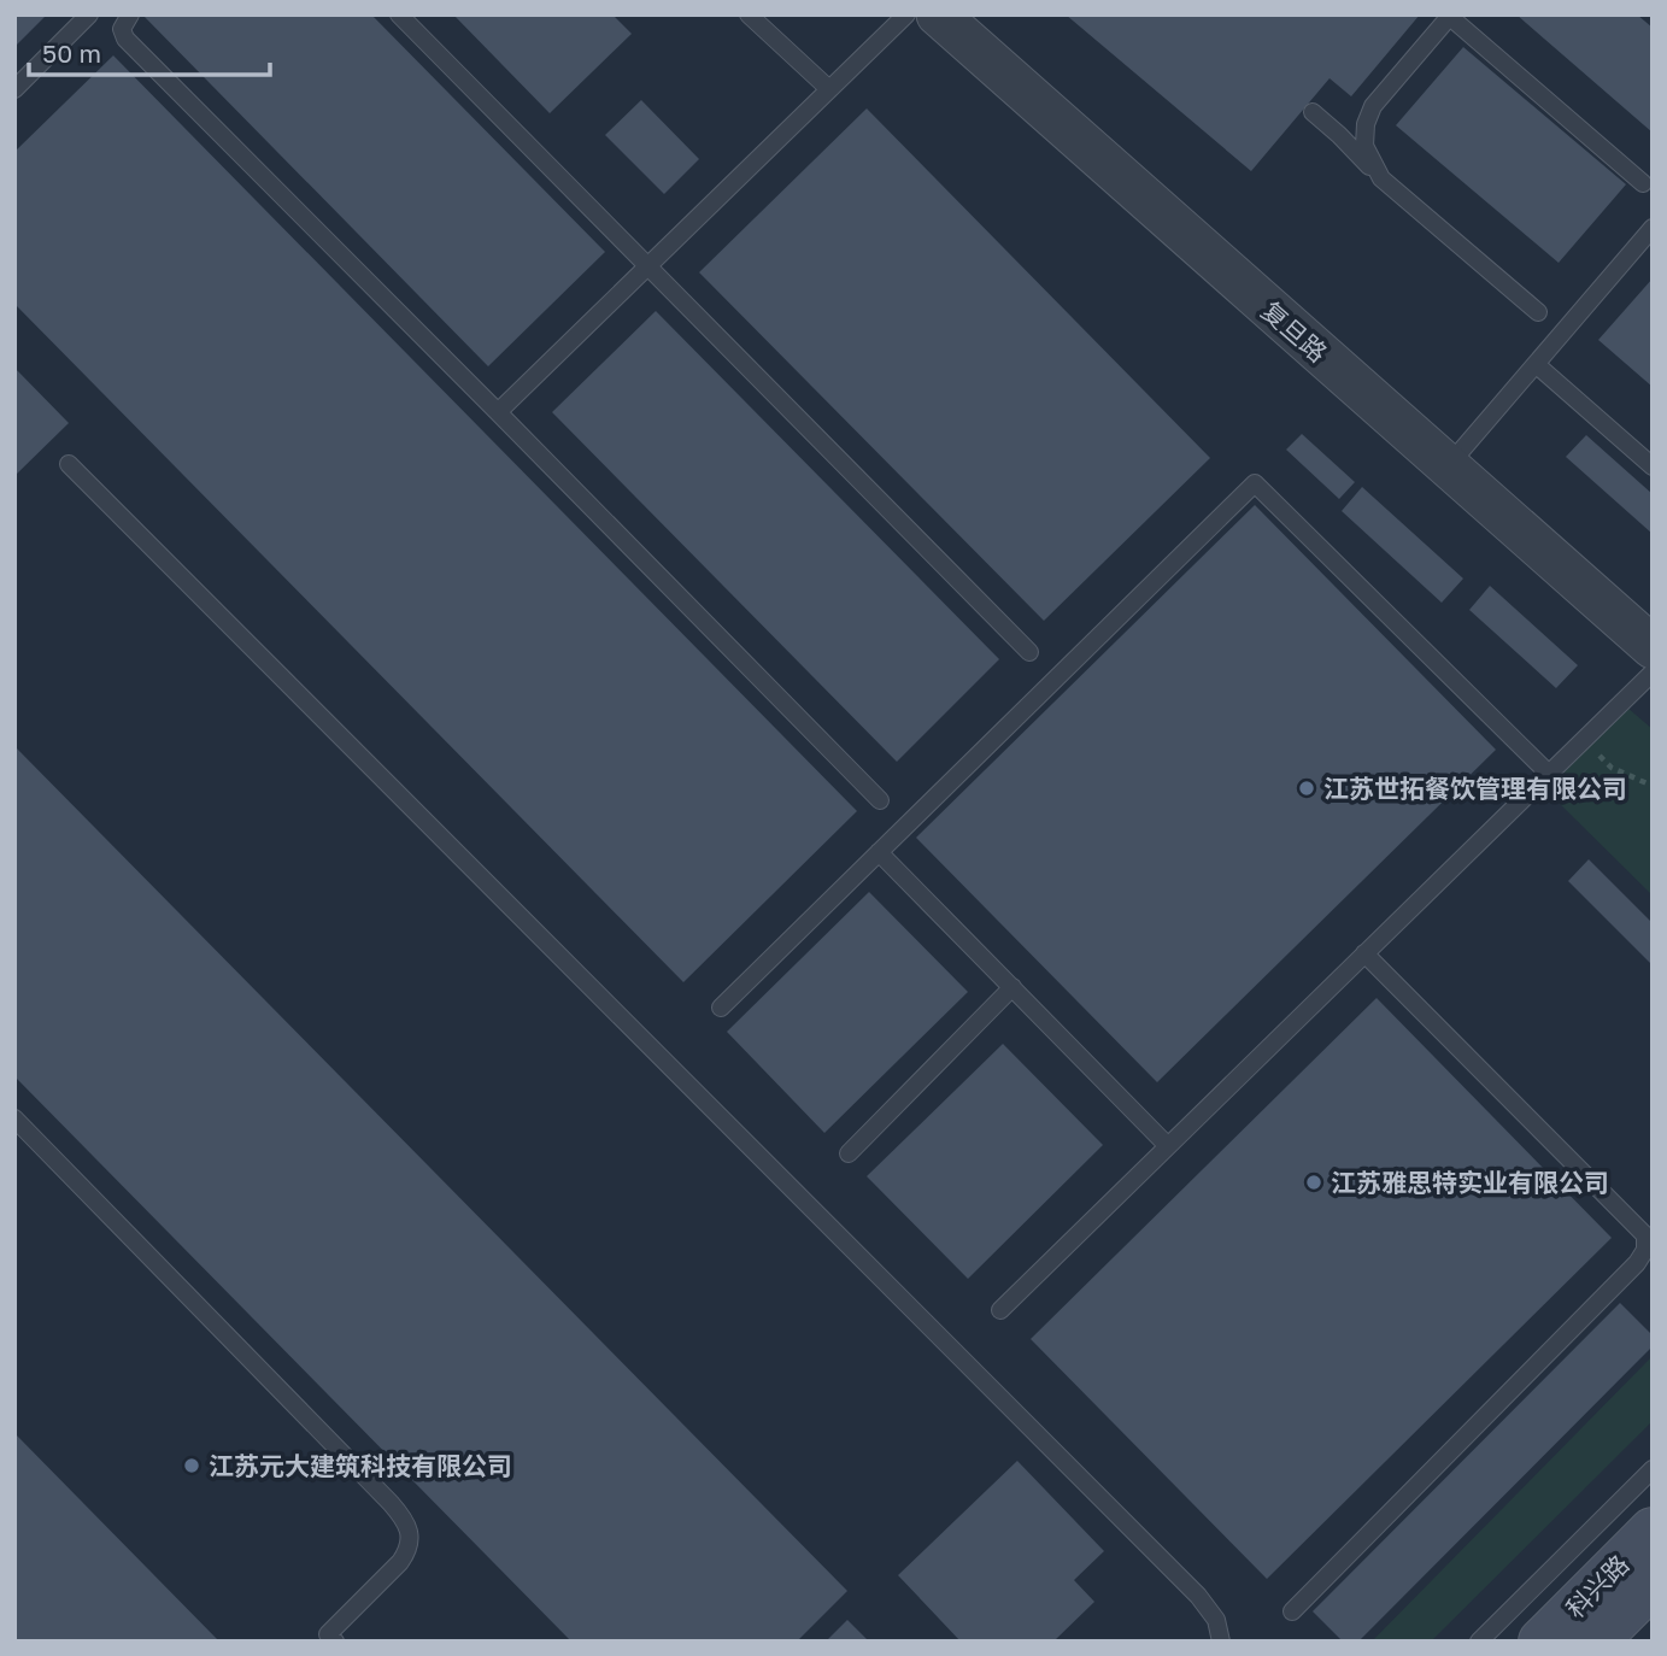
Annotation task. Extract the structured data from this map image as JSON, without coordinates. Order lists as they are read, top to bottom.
{
  "streets": {
    "main road": ["科兴路"],
    "street": ["复旦路"]
  },
  "places": ["江苏世拓餐饮管理有限公司", "江苏雅思特实业有限公司", "江苏元大建筑科技有限公司"],
  "scale_bar": "50 m"
}
